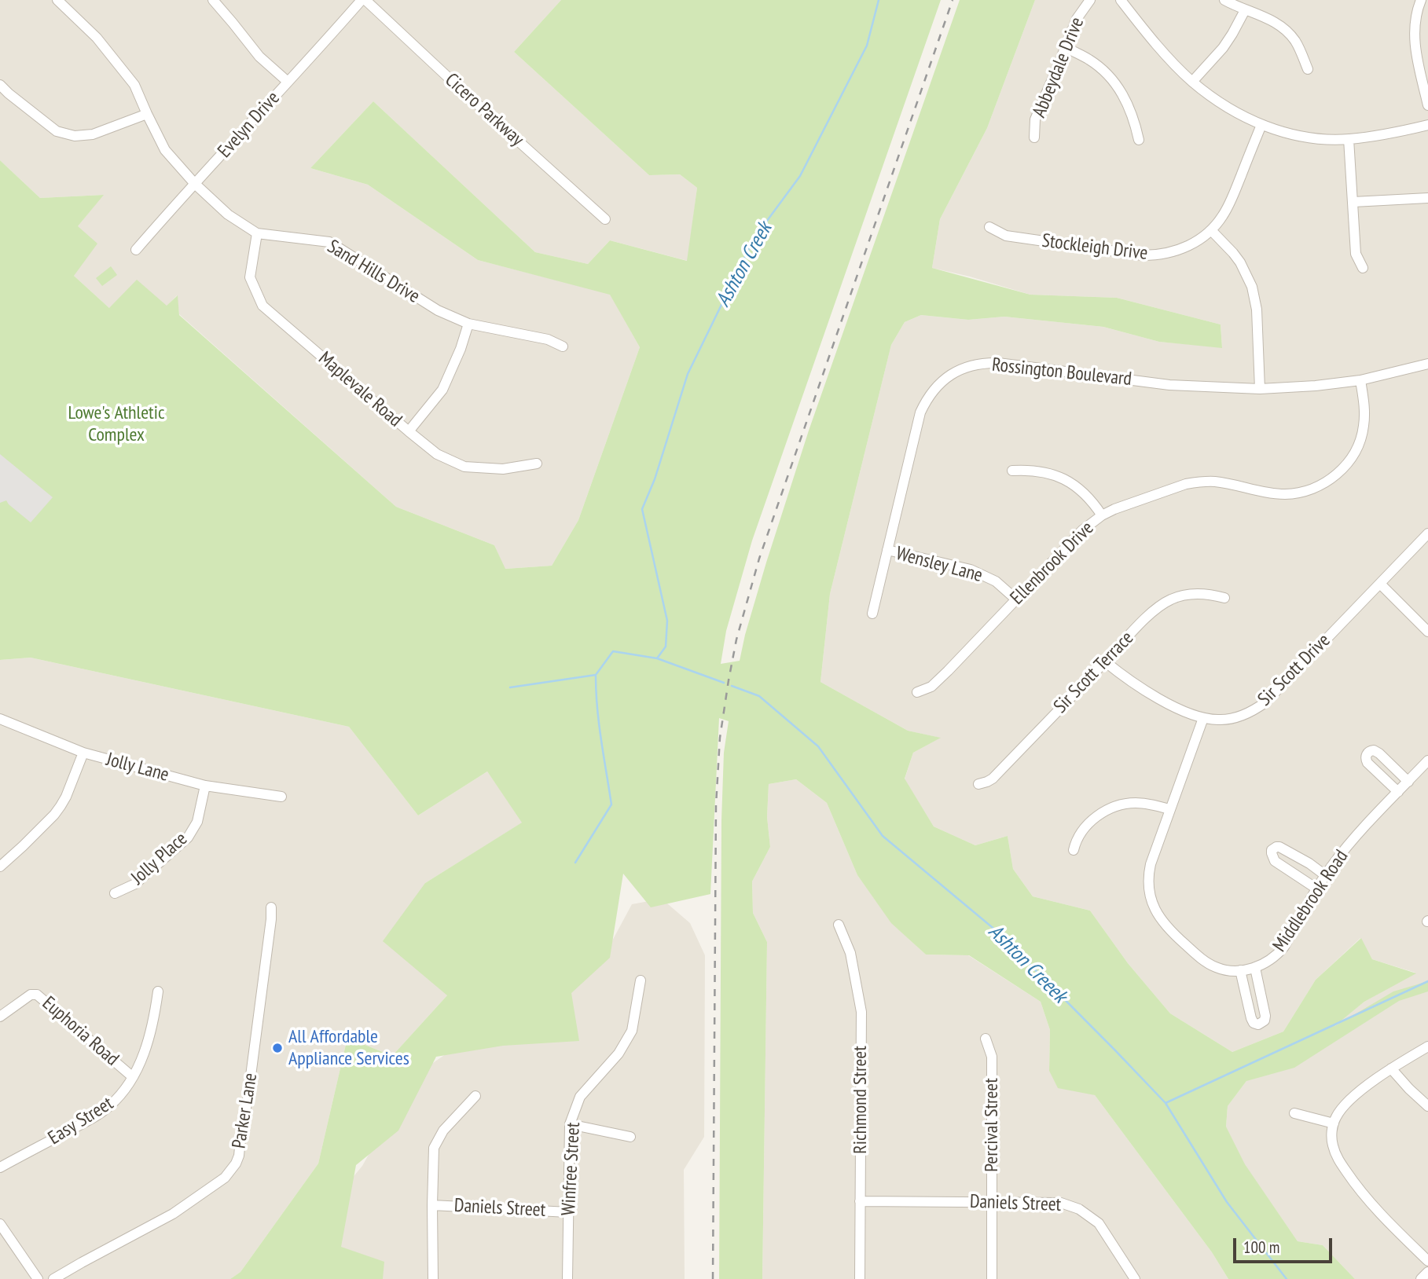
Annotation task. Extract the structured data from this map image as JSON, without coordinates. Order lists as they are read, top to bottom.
{
  "streets": {
    "street": [
      "Abbeydale Drive",
      "Cicero Parkway",
      "Evelyn Drive",
      "Stockleigh Drive",
      "Sand Hills Drive",
      "Rossington Boulevard",
      "Maplevale Road",
      "Ellenbrook Drive",
      "Wensley Lane",
      "Sir Scott Drive",
      "Sir Scott Terrace",
      "Jolly Lane",
      "Jolly Place",
      "Middlebrook Road",
      "Euphoria Road",
      "Richmond Street",
      "Parker Lane",
      "Easy Street",
      "Percival Street",
      "Winfree Street",
      "Daniels Street"
    ]
  },
  "crossings": [
    ["Cicero Parkway", "Evelyn Drive"],
    ["Evelyn Drive", "Sand Hills Drive"],
    ["Sand Hills Drive", "Maplevale Road"],
    ["Rossington Boulevard", "Ellenbrook Drive"],
    ["Rossington Boulevard", "Wensley Lane"],
    ["Ellenbrook Drive", "Wensley Lane"],
    ["Sir Scott Drive", "Sir Scott Terrace"],
    ["Sir Scott Drive", "Middlebrook Road"],
    ["Jolly Lane", "Jolly Place"],
    ["Euphoria Road", "Easy Street"],
    ["Richmond Street", "Daniels Street"],
    ["Percival Street", "Daniels Street"],
    ["Winfree Street", "Daniels Street"]
  ],
  "water": ["Ashton Creek", "Ashton Creeek"],
  "parks": ["Lowe's Athletic Complex"],
  "places": ["All Affordable Appliance Services"],
  "scale_bar": "100 m"
}
